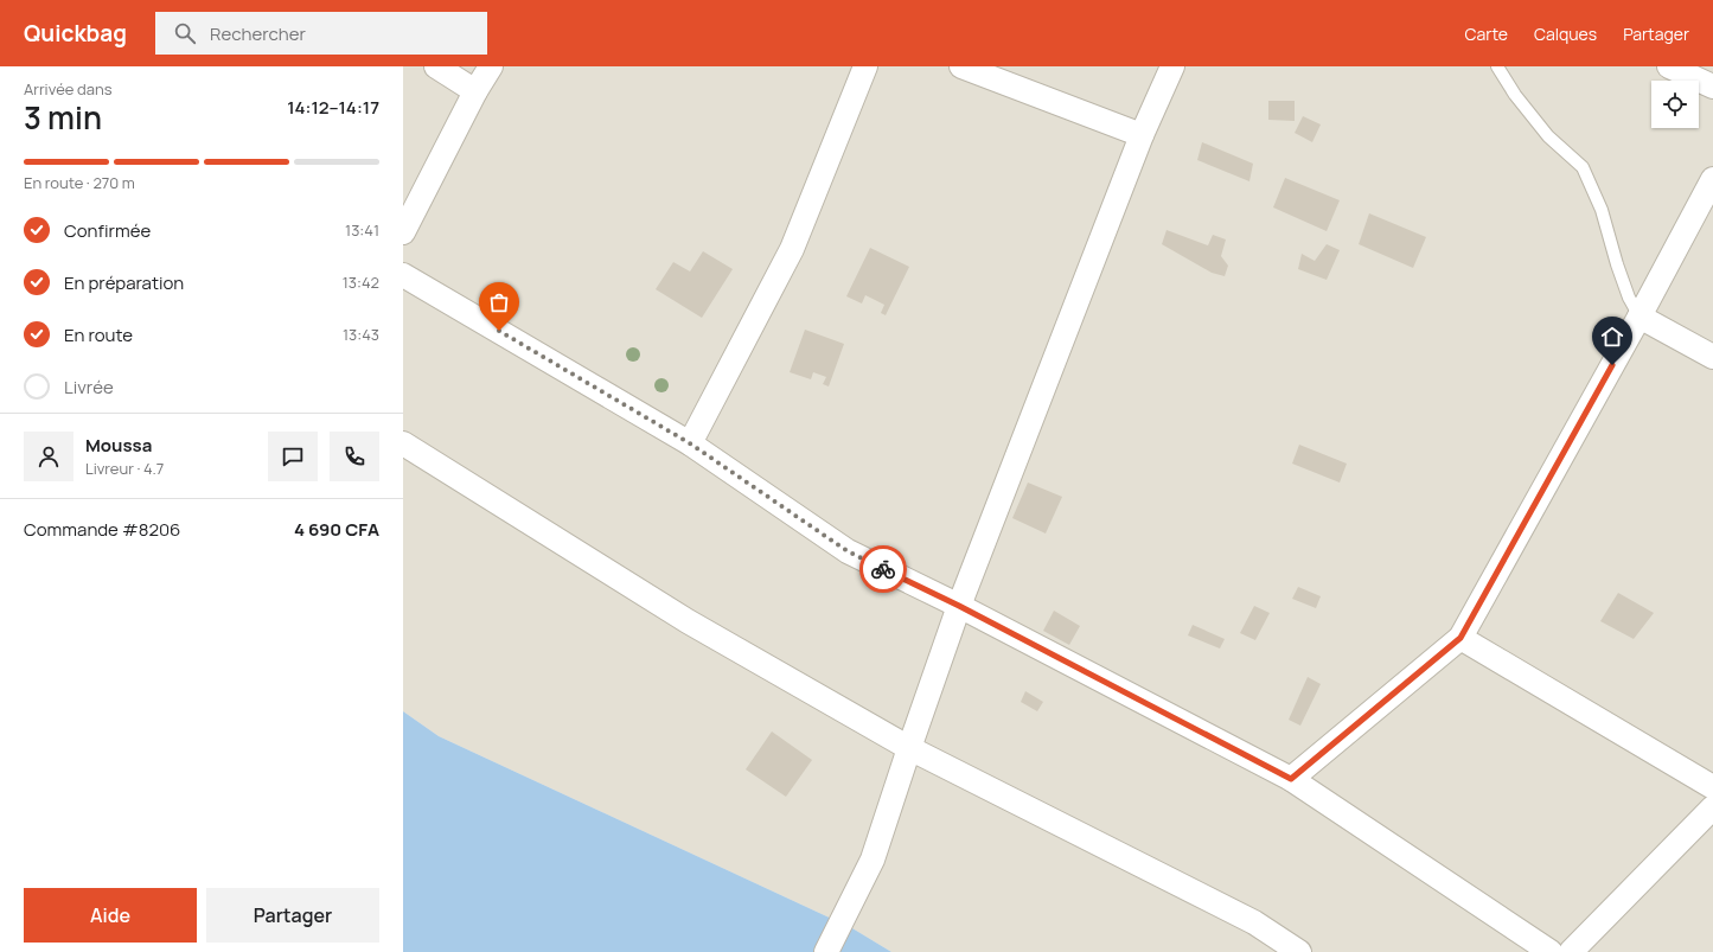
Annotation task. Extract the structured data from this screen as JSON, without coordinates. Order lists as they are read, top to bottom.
{
  "page": {
    "header": "Quickbag",
    "search": "Rechercher",
    "nav": ["Carte", "Calques", "Partager"],
    "heading": ["3 min", "Arrivée dans", "14:12–14:17"],
    "panel": [
      "Moussa",
      "Livreur · 4.7",
      "Commande #8206",
      "4 690 CFA"
    ],
    "bar": "En route · 270 m",
    "list": [
      ["Confirmée", "13:41"],
      ["En préparation", "13:42"],
      ["En route", "13:43"],
      "Livrée"
    ],
    "buttons": ["Aide", "Partager"]
  }
}
